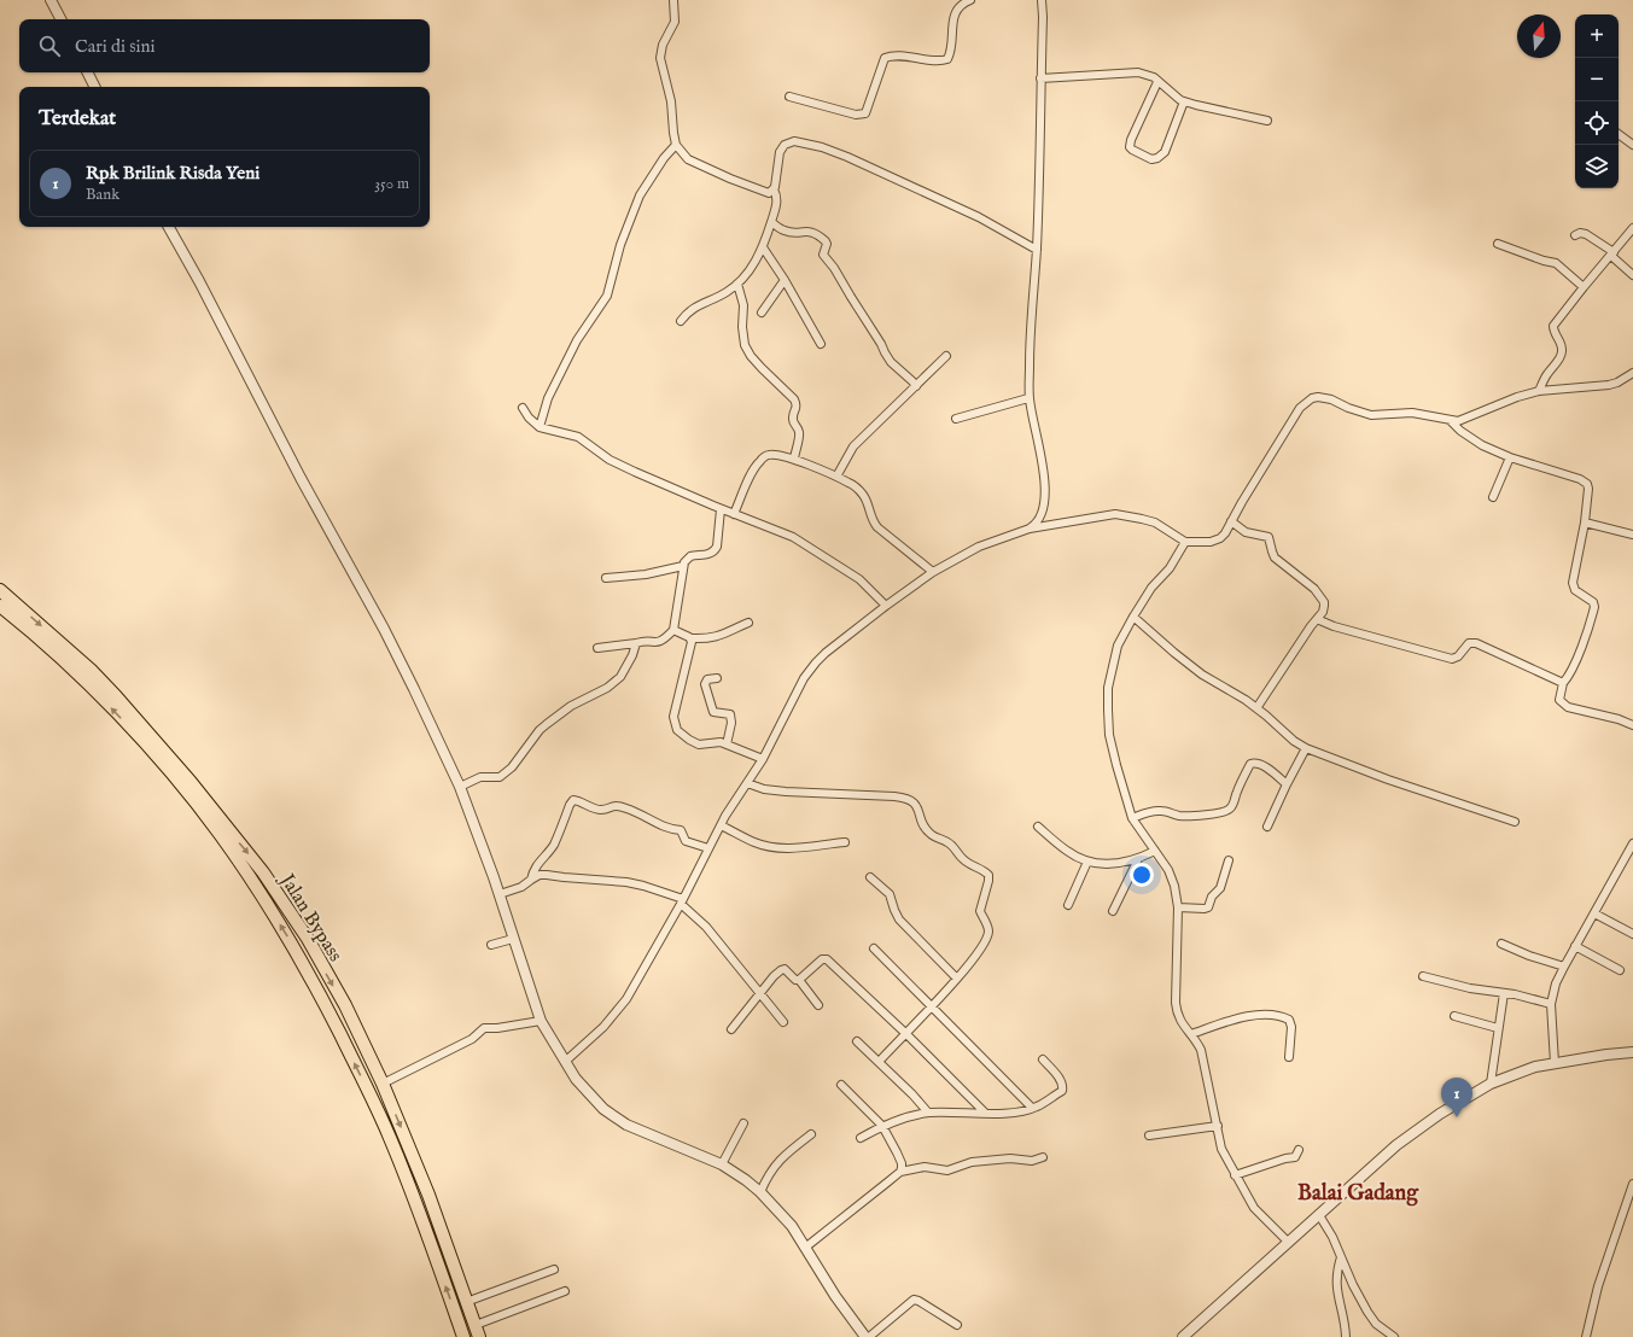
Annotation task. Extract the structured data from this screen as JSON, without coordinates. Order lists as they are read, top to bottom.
{
  "streets": {
    "highway": ["Jalan Bypass"]
  },
  "districts": ["Balai Gadang"],
  "north": "top",
  "page": {
    "map_buttons": ["+", "−"],
    "search": "Cari di sini",
    "heading": "Terdekat",
    "list": [
      {
        "mark": "1",
        "name": "Rpk Brilink Risda Yeni",
        "note": "Bank",
        "value": "350 m"
      }
    ],
    "pins": "1"
  }
}
